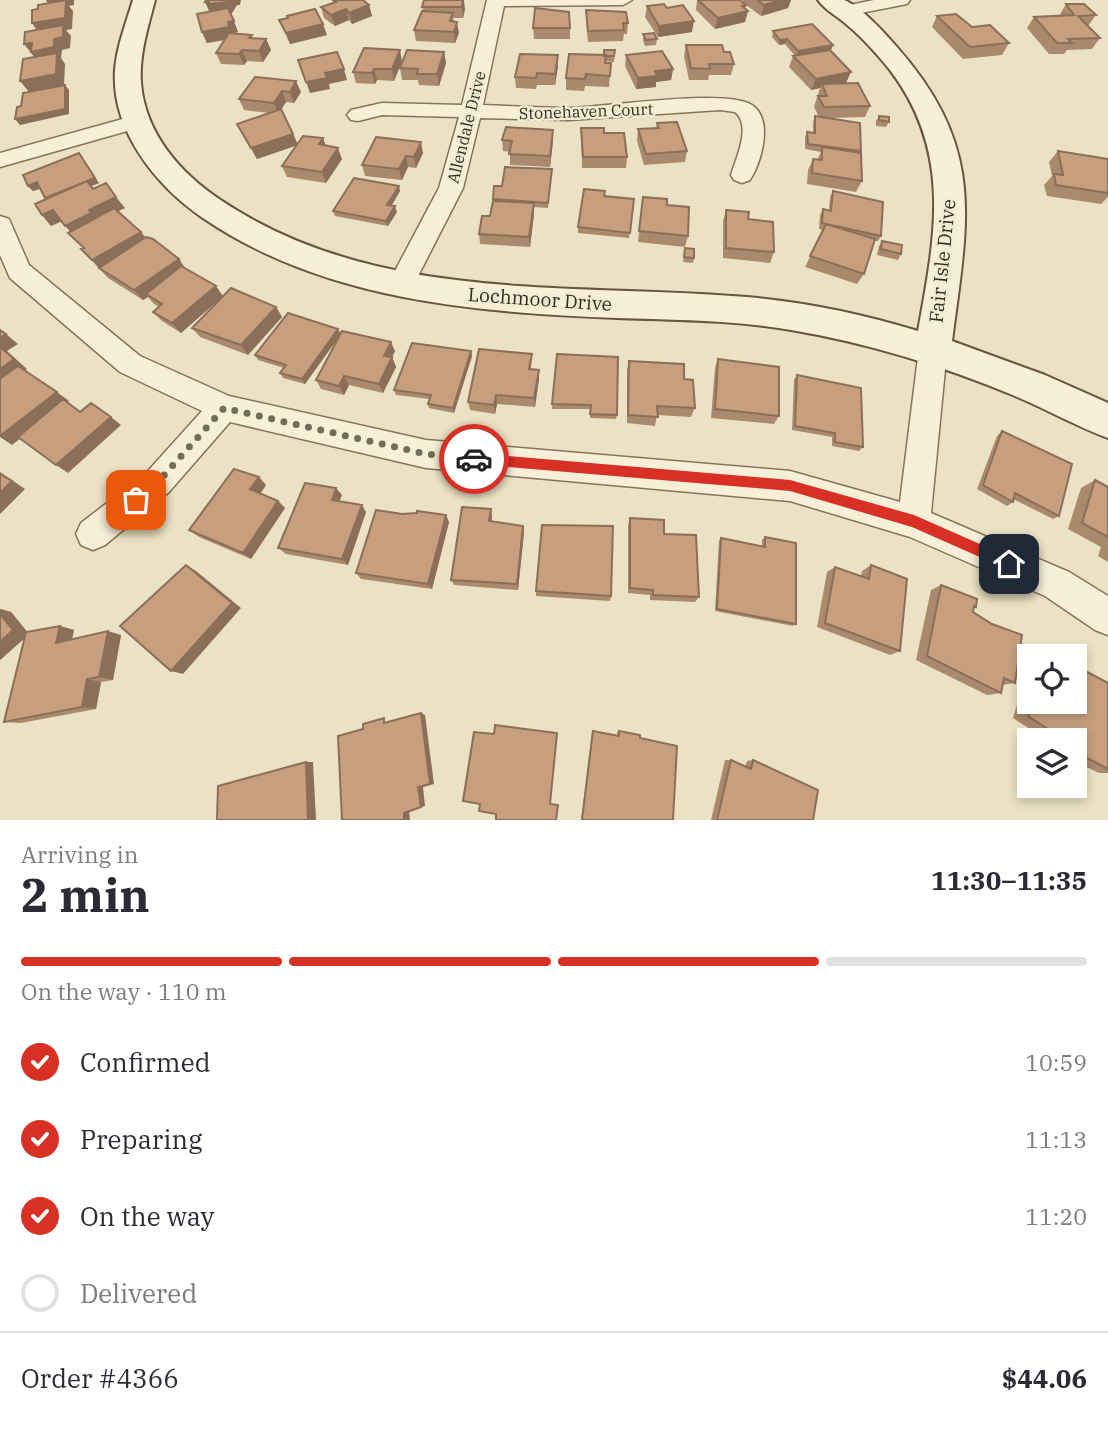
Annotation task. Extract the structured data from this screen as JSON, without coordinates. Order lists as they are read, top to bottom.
{
  "streets": {
    "street": [
      "Stonehaven Court",
      "Allendale Drive",
      "Fair Isle Drive",
      "Lochmoor Drive"
    ]
  },
  "crossings": [
    ["Stonehaven Court", "Allendale Drive"],
    ["Allendale Drive", "Lochmoor Drive"],
    ["Fair Isle Drive", "Lochmoor Drive"]
  ],
  "page": {
    "heading": ["2 min", "Arriving in", "11:30–11:35"],
    "panel": ["Order #4366", "$44.06"],
    "bar": "On the way · 110 m",
    "list": [
      ["Confirmed", "10:59"],
      ["Preparing", "11:13"],
      ["On the way", "11:20"],
      "Delivered"
    ]
  }
}
